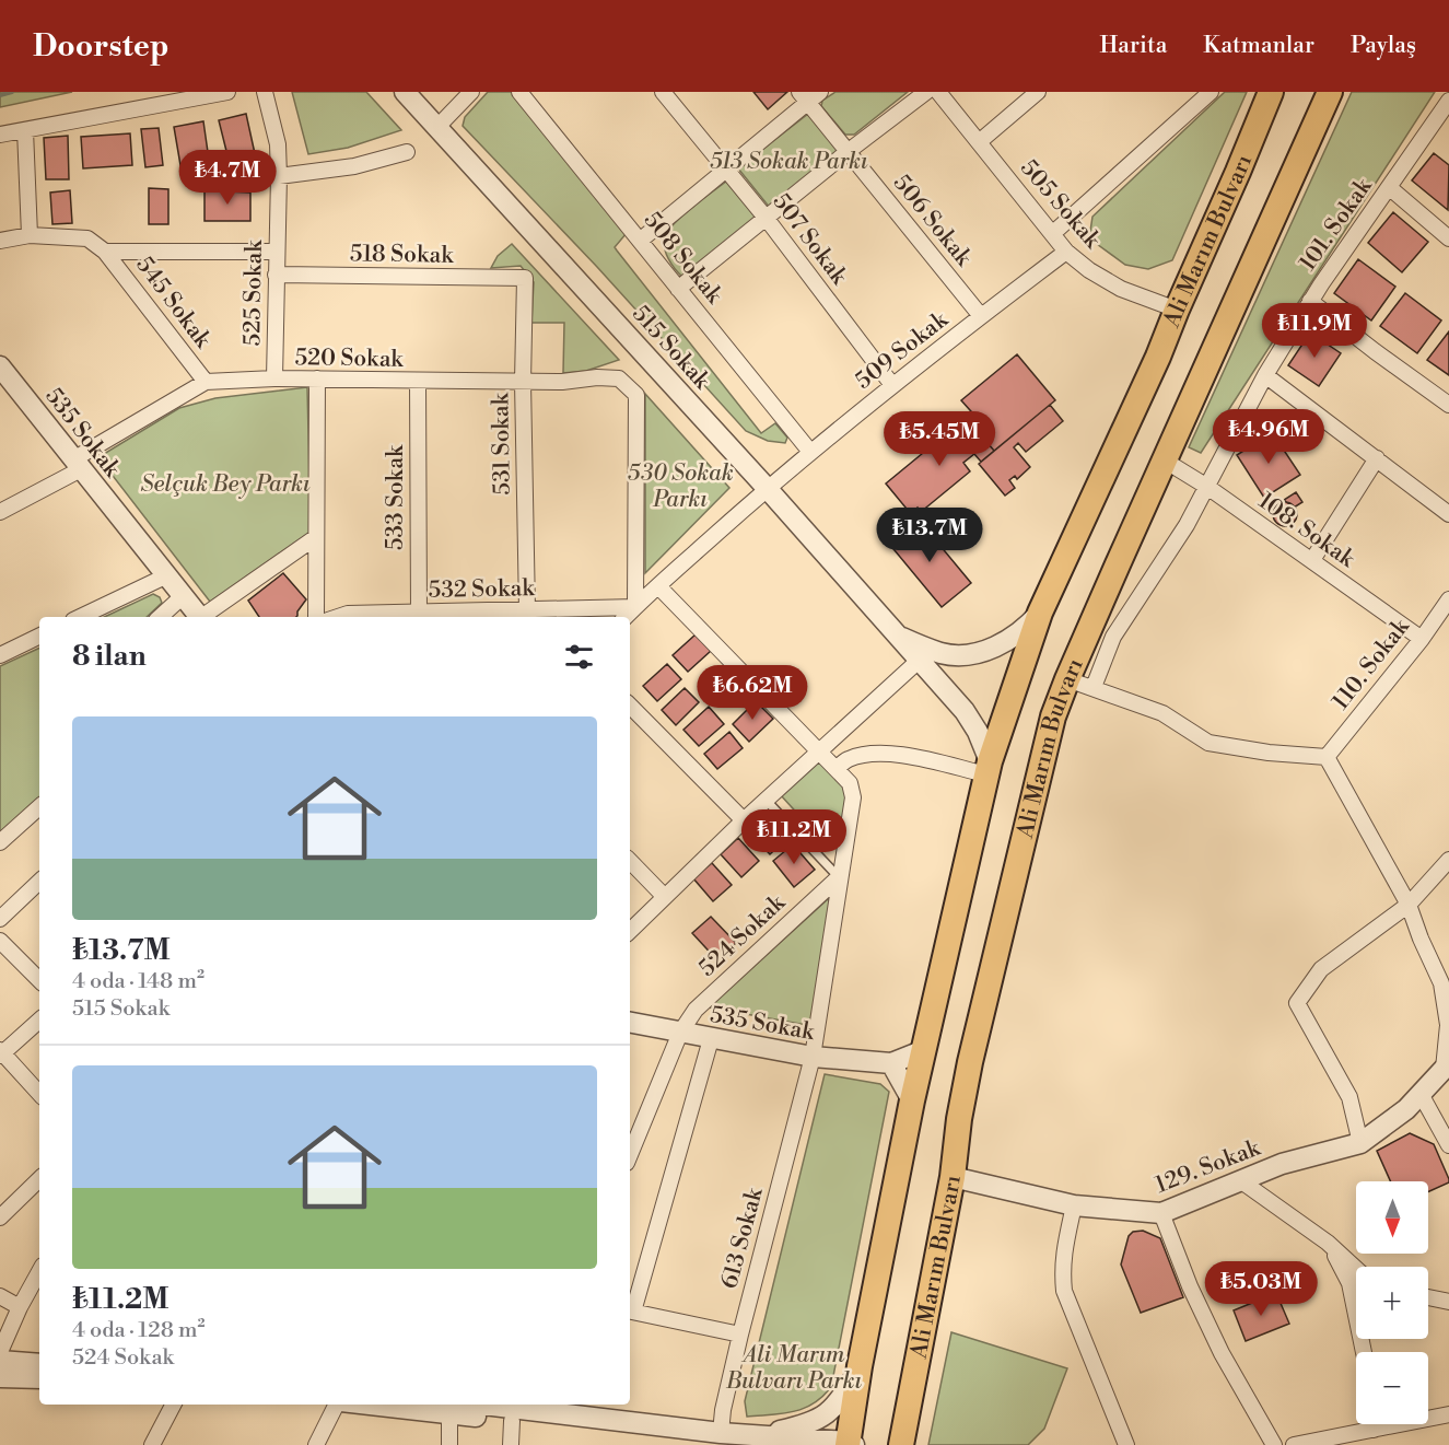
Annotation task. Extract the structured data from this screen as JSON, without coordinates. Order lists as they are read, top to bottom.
{
  "streets": {
    "main road": ["Ali Marım Bulvarı"],
    "street": [
      "505 Sokak",
      "506 Sokak",
      "101. Sokak",
      "507 Sokak",
      "518 Sokak",
      "508 Sokak",
      "525 Sokak",
      "545 Sokak",
      "515 Sokak",
      "509 Sokak",
      "520 Sokak",
      "535 Sokak",
      "531 Sokak",
      "533 Sokak",
      "108. Sokak",
      "532 Sokak",
      "110. Sokak",
      "524 Sokak",
      "129. Sokak",
      "613 Sokak"
    ]
  },
  "crossings": [
    ["505 Sokak", "Ali Marım Bulvarı"],
    ["505 Sokak", "509 Sokak"],
    ["506 Sokak", "509 Sokak"],
    ["101. Sokak", "108. Sokak"],
    ["507 Sokak", "509 Sokak"],
    ["Ali Marım Bulvarı", "515 Sokak"],
    ["Ali Marım Bulvarı", "108. Sokak"],
    ["Ali Marım Bulvarı", "129. Sokak"],
    ["518 Sokak", "525 Sokak"],
    ["518 Sokak", "531 Sokak"],
    ["508 Sokak", "509 Sokak"],
    ["525 Sokak", "520 Sokak"],
    ["545 Sokak", "520 Sokak"],
    ["515 Sokak", "509 Sokak"],
    ["509 Sokak", "520 Sokak"],
    ["509 Sokak", "532 Sokak"],
    ["509 Sokak", "613 Sokak"],
    ["520 Sokak", "535 Sokak"],
    ["520 Sokak", "531 Sokak"],
    ["520 Sokak", "533 Sokak"],
    ["520 Sokak", "532 Sokak"],
    ["535 Sokak", "524 Sokak"],
    ["535 Sokak", "613 Sokak"],
    ["531 Sokak", "532 Sokak"],
    ["533 Sokak", "532 Sokak"],
    ["108. Sokak", "110. Sokak"],
    ["524 Sokak", "613 Sokak"]
  ],
  "parks": [
    "513 Sokak Parkı",
    "530 Sokak Parkı",
    "Selçuk Bey Parkı",
    "Ali Marım Bulvarı Parkı"
  ],
  "north": "bottom",
  "page": {
    "header": "Doorstep",
    "nav": ["Harita", "Katmanlar", "Paylaş"],
    "price": [
      "₺4.7M",
      "₺11.9M",
      "₺4.96M",
      "₺5.45M",
      "₺13.7M",
      "₺6.62M",
      "₺11.2M",
      "₺5.03M"
    ],
    "heading": "8 ilan",
    "list": [
      {
        "name": "₺13.7M",
        "note": "4 oda · 148 m² · 515 Sokak"
      },
      {
        "name": "₺11.2M",
        "note": "4 oda · 128 m² · 524 Sokak"
      }
    ],
    "map_buttons": ["+", "−"]
  }
}
